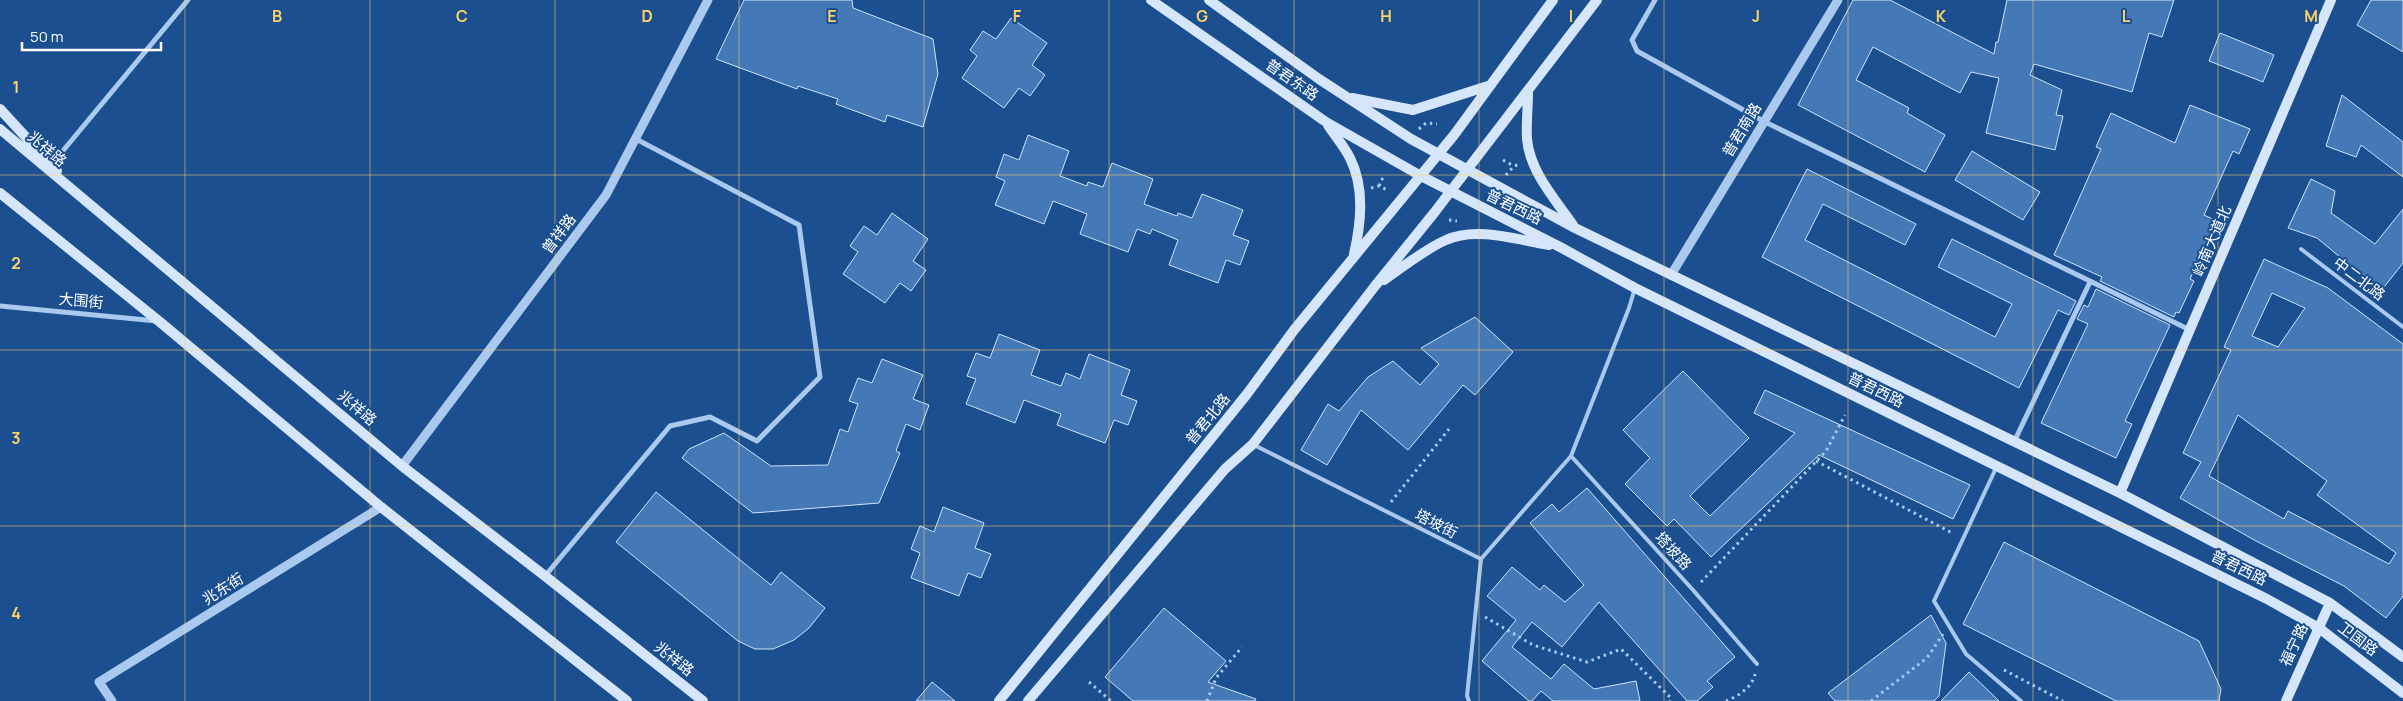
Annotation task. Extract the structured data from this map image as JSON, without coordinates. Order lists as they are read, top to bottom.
{
  "streets": {
    "main road": [
      "普君东路",
      "兆祥路",
      "普君西路",
      "岭南大道北",
      "普君北路",
      "卫国路",
      "福宁路"
    ],
    "street": [
      "普君南路",
      "曾祥路",
      "大围街",
      "兆东街"
    ],
    "lane": ["中二北路", "塔坡街", "塔坡路"]
  },
  "crossings": [
    ["普君东路", "普君西路"],
    ["普君东路", "普君北路"],
    ["普君南路", "普君西路"],
    ["兆祥路", "曾祥路"],
    ["普君西路", "岭南大道北"],
    ["普君西路", "普君北路"],
    ["普君西路", "卫国路"],
    ["普君西路", "福宁路"],
    ["卫国路", "福宁路"]
  ],
  "scale_bar": "50 m",
  "grid": {
    "columns": [
      "B",
      "C",
      "D",
      "E",
      "F",
      "G",
      "H",
      "I",
      "J",
      "K",
      "L",
      "M"
    ],
    "rows": [
      "1",
      "2",
      "3",
      "4"
    ]
  }
}
